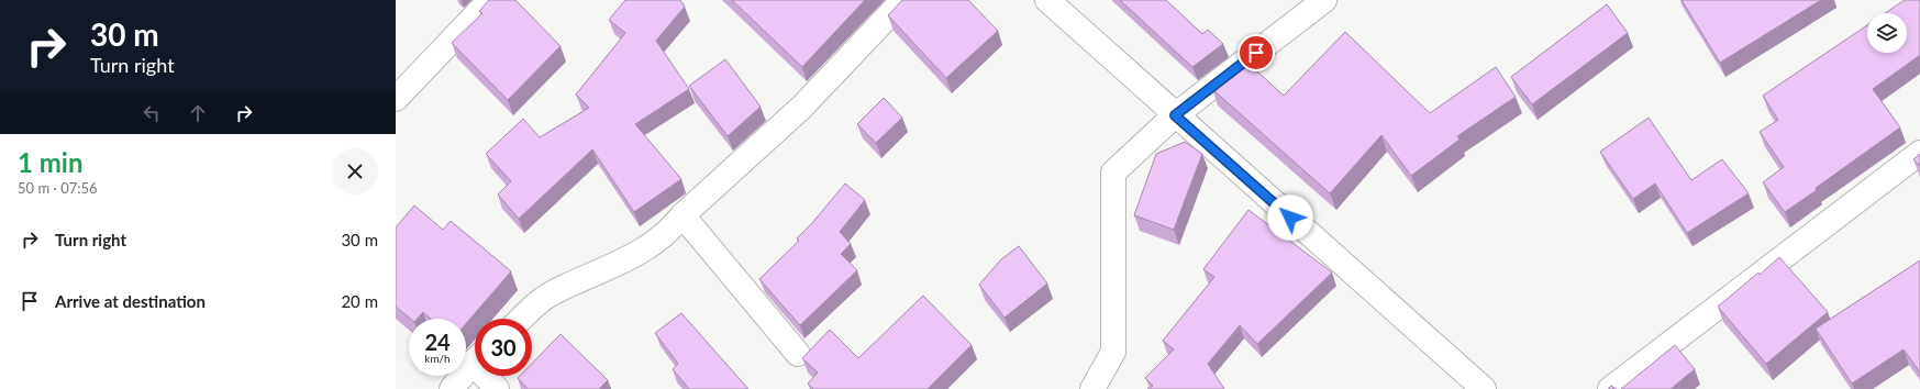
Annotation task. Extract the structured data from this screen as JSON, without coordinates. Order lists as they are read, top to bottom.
{
  "page": {
    "turn": ["30 m", "Turn right"],
    "heading": ["1 min", "50 m · 07:56"],
    "list": [
      {
        "name": "Turn right",
        "value": "30 m"
      },
      {
        "name": "Arrive at destination",
        "value": "20 m"
      }
    ],
    "speed": "24 km/h",
    "limit": "30"
  }
}
